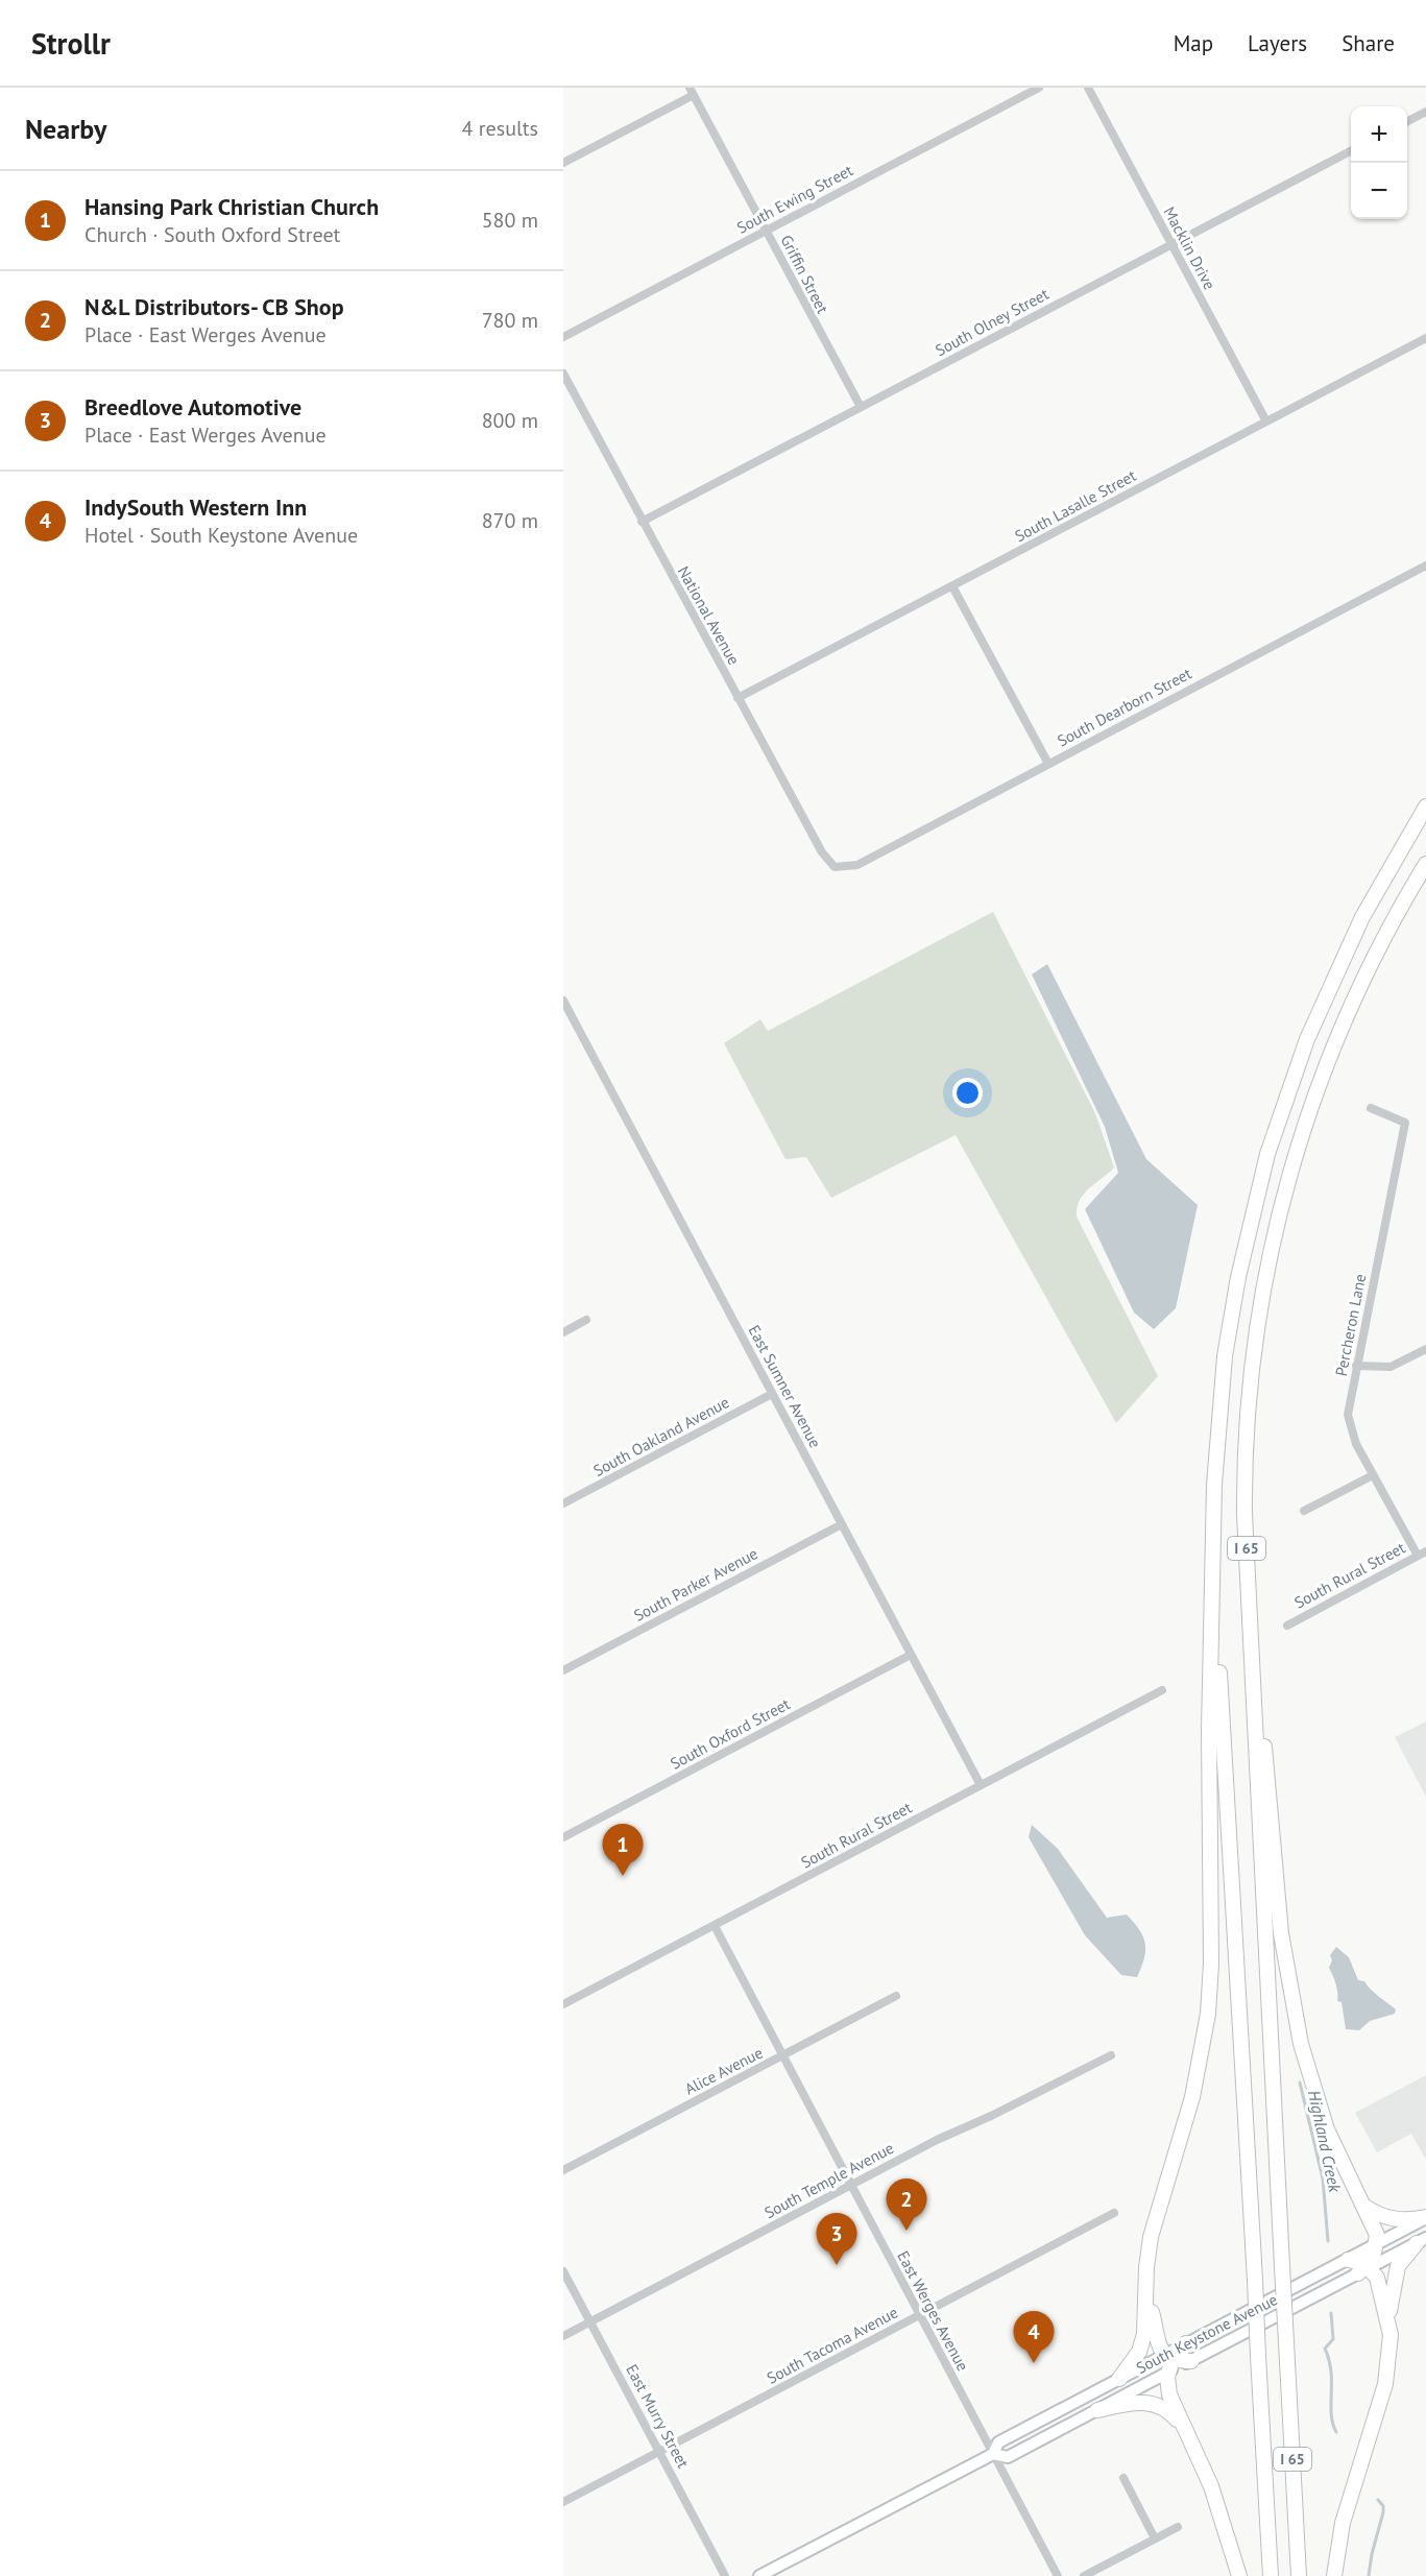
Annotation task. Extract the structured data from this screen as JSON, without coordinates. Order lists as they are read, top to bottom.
{
  "streets": {
    "highway": ["I 65"],
    "main road": ["South Keystone Avenue"],
    "street": [
      "South Ewing Street",
      "Macklin Drive",
      "Griffin Street",
      "South Olney Street",
      "South Lasalle Street",
      "National Avenue",
      "South Dearborn Street",
      "Percheron Lane",
      "East Sumner Avenue",
      "South Oakland Avenue",
      "South Rural Street",
      "South Parker Avenue",
      "South Oxford Street",
      "Alice Avenue",
      "South Temple Avenue",
      "East Werges Avenue",
      "South Tacoma Avenue",
      "East Murry Street"
    ]
  },
  "crossings": [
    ["South Ewing Street", "Griffin Street"],
    ["Macklin Drive", "South Olney Street"],
    ["Macklin Drive", "South Lasalle Street"],
    ["Griffin Street", "South Olney Street"],
    ["South Olney Street", "National Avenue"],
    ["South Lasalle Street", "National Avenue"],
    ["National Avenue", "South Dearborn Street"],
    ["Percheron Lane", "South Rural Street"],
    ["East Sumner Avenue", "South Oakland Avenue"],
    ["East Sumner Avenue", "South Rural Street"],
    ["East Sumner Avenue", "South Parker Avenue"],
    ["East Sumner Avenue", "South Oxford Street"],
    ["South Rural Street", "East Werges Avenue"],
    ["Alice Avenue", "East Werges Avenue"],
    ["South Temple Avenue", "East Werges Avenue"],
    ["South Temple Avenue", "East Murry Street"],
    ["East Werges Avenue", "South Keystone Avenue"],
    ["East Werges Avenue", "South Tacoma Avenue"],
    ["South Tacoma Avenue", "East Murry Street"]
  ],
  "water": ["Highland Creek"],
  "page": {
    "header": "Strollr",
    "nav": ["Map", "Layers", "Share"],
    "heading": ["Nearby", "4 results"],
    "map_buttons": ["+", "−"],
    "list": [
      {
        "mark": "1",
        "name": "Hansing Park Christian Church",
        "note": "Church · South Oxford Street",
        "value": "580 m"
      },
      {
        "mark": "2",
        "name": "N&L Distributors- CB Shop",
        "note": "Place · East Werges Avenue",
        "value": "780 m"
      },
      {
        "mark": "3",
        "name": "Breedlove Automotive",
        "note": "Place · East Werges Avenue",
        "value": "800 m"
      },
      {
        "mark": "4",
        "name": "IndySouth Western Inn",
        "note": "Hotel · South Keystone Avenue",
        "value": "870 m"
      }
    ],
    "pins": [
      "1",
      "2",
      "3",
      "4"
    ]
  }
}
